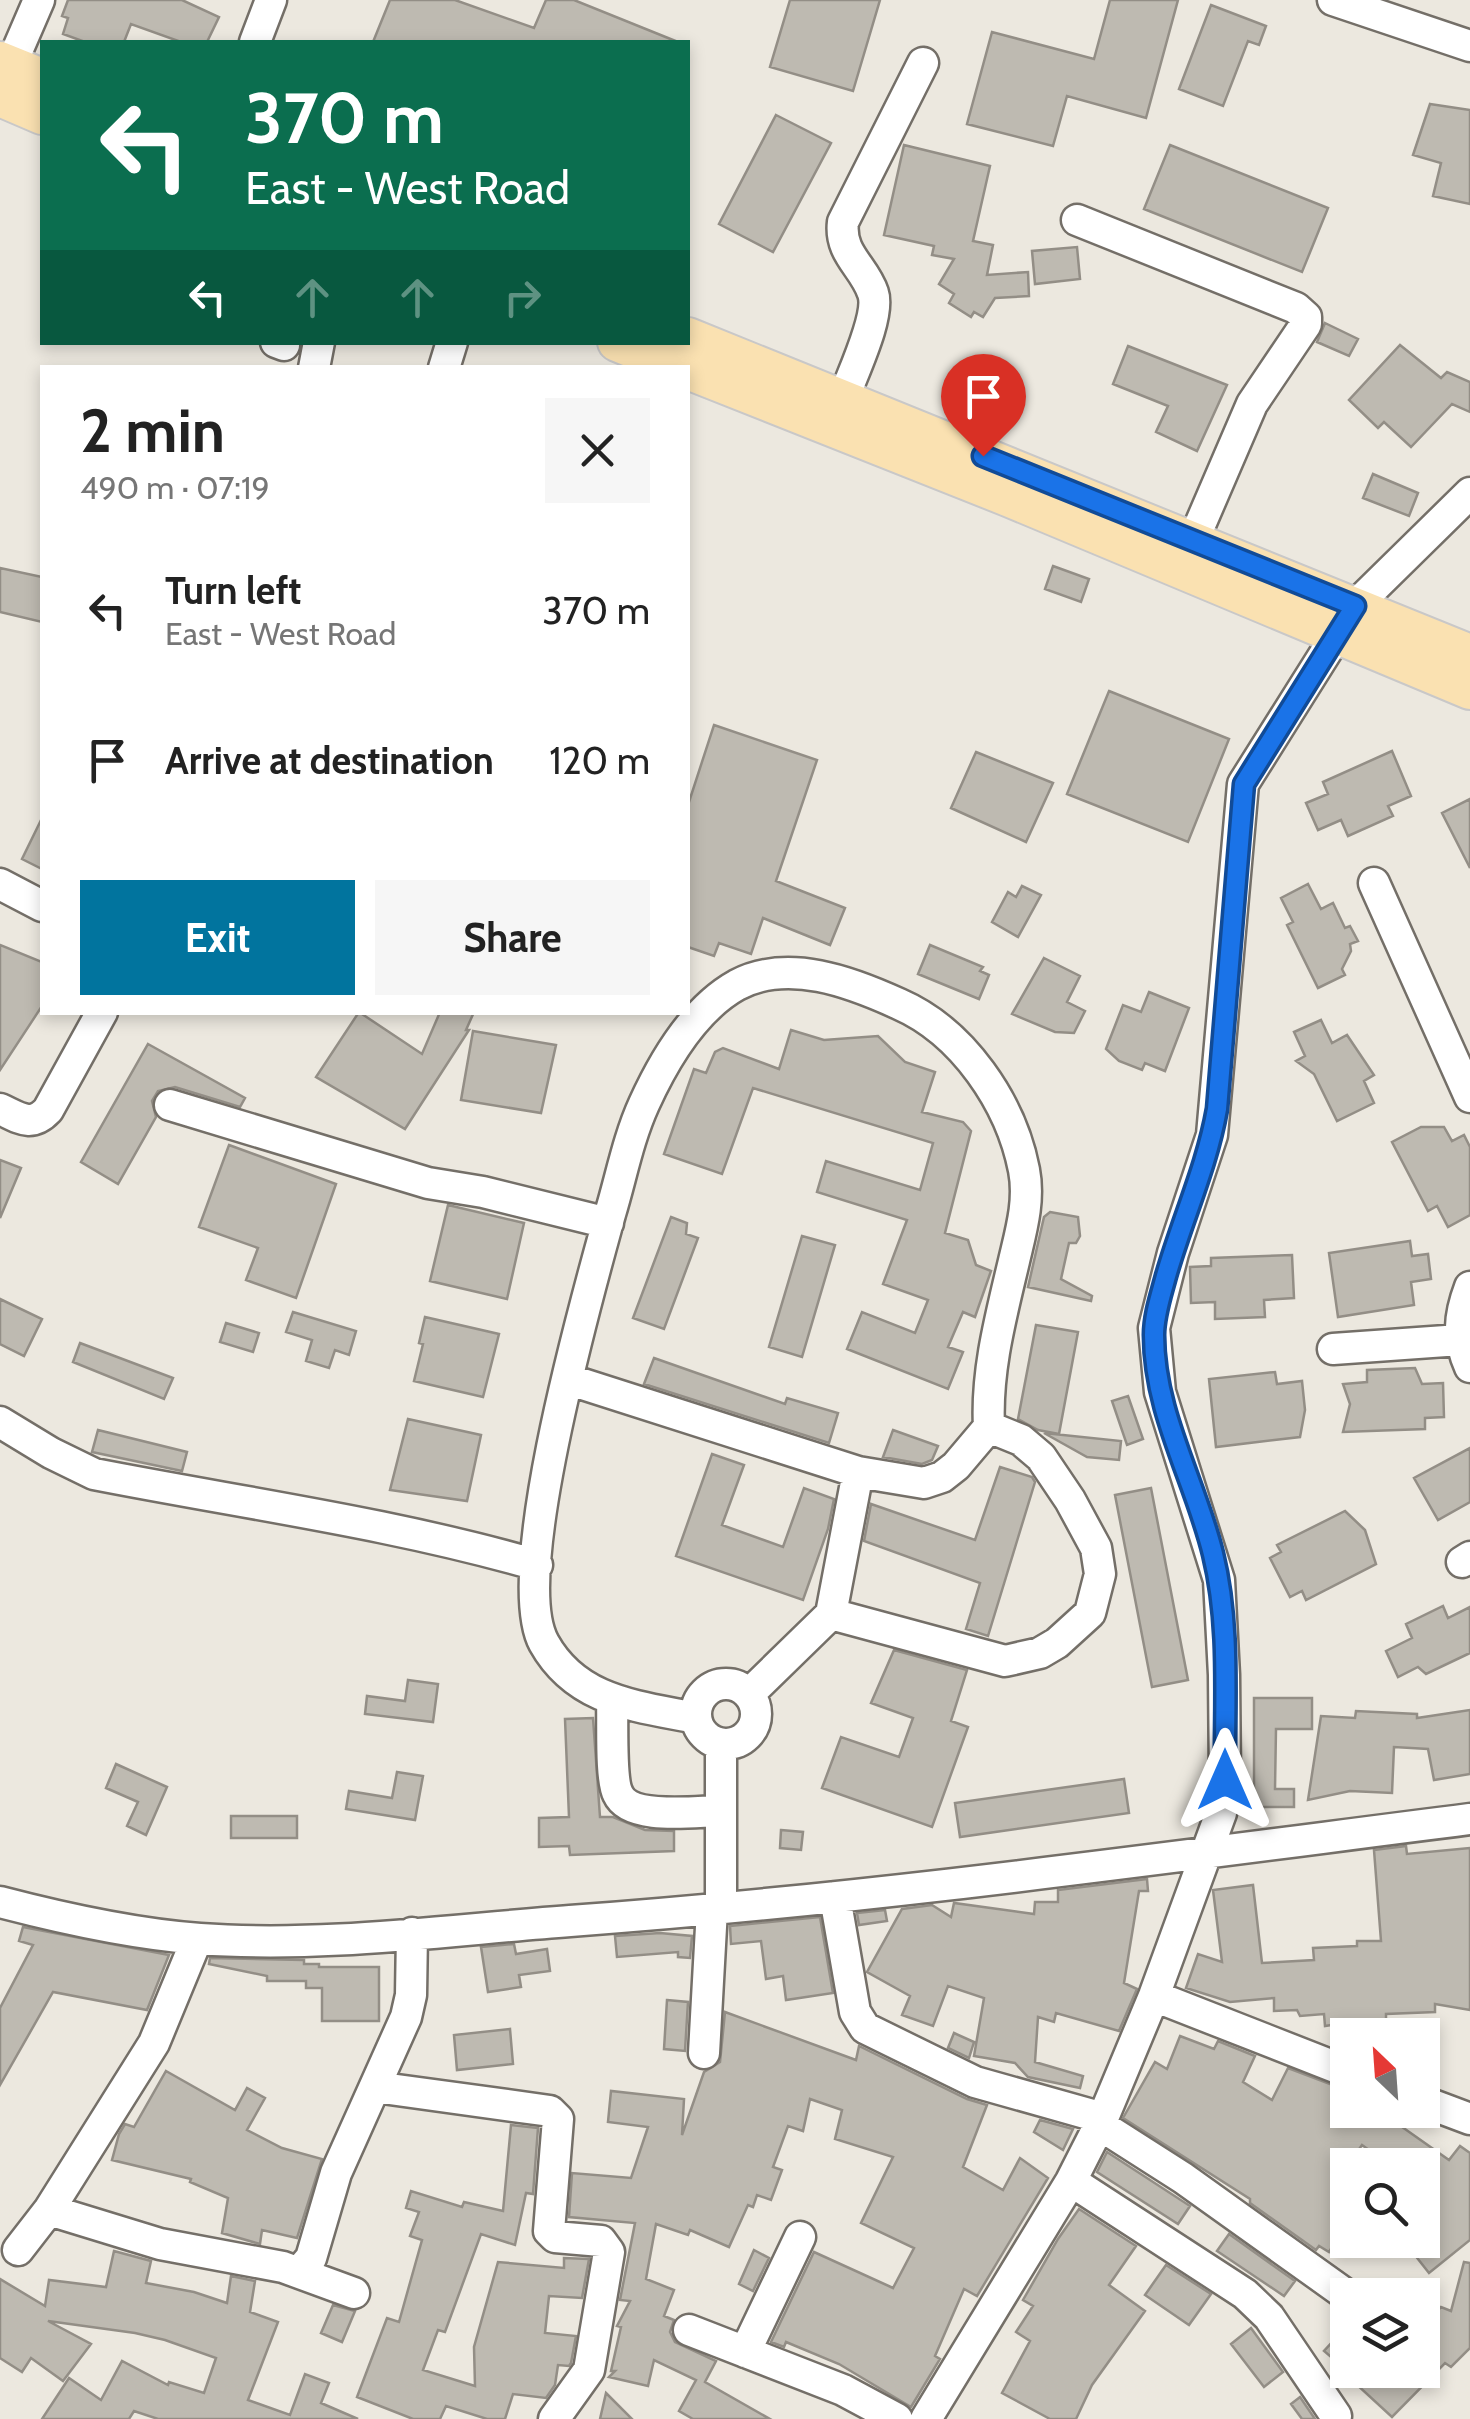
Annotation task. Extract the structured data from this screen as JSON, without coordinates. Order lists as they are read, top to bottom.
{
  "north": "top left",
  "page": {
    "turn": ["370 m", "East - West Road"],
    "heading": ["2 min", "490 m · 07:19"],
    "list": [
      {
        "name": "Turn left",
        "note": "East - West Road",
        "value": "370 m"
      },
      {
        "name": "Arrive at destination",
        "value": "120 m"
      }
    ],
    "buttons": ["Exit", "Share"]
  }
}
